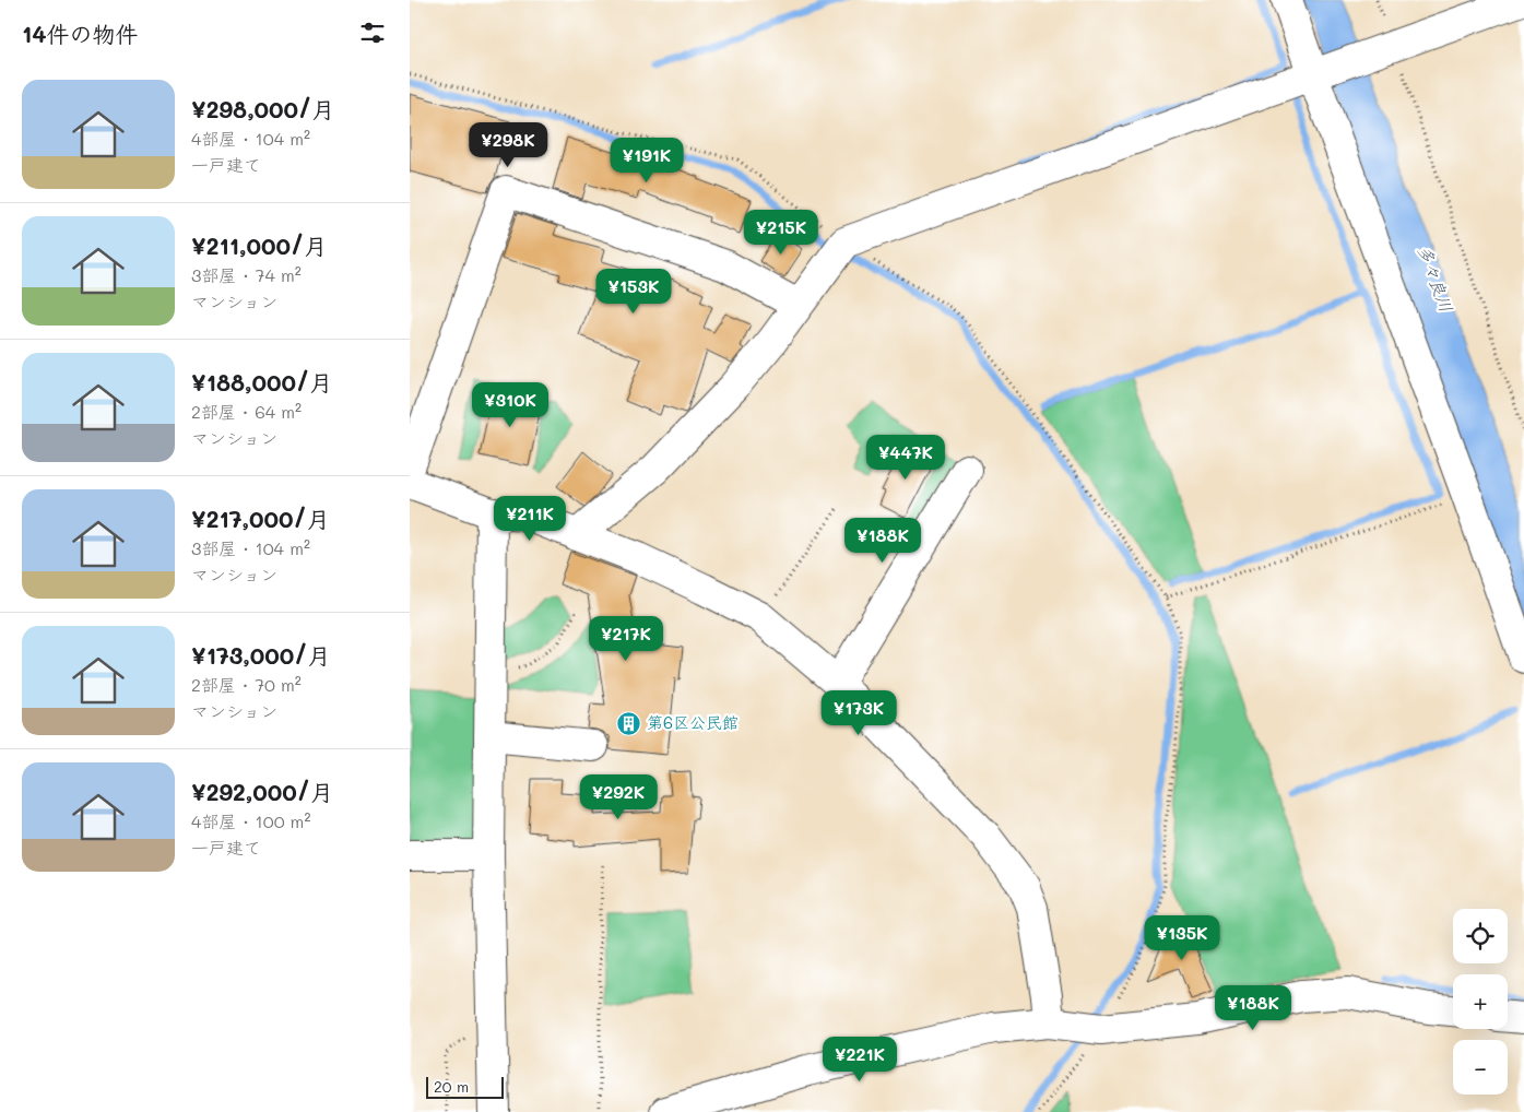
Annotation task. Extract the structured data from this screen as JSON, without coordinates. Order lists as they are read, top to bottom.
{
  "water": ["多々良川"],
  "places": {
    "building": ["第6区公民館"]
  },
  "scale_bar": "20 m",
  "page": {
    "heading": "14件の物件",
    "list": [
      {
        "name": "¥298,000/月",
        "note": "4部屋 · 104 m² · 一戸建て"
      },
      {
        "name": "¥211,000/月",
        "note": "3部屋 · 74 m² · マンション"
      },
      {
        "name": "¥188,000/月",
        "note": "2部屋 · 64 m² · マンション"
      },
      {
        "name": "¥217,000/月",
        "note": "3部屋 · 104 m² · マンション"
      },
      {
        "name": "¥173,000/月",
        "note": "2部屋 · 70 m² · マンション"
      },
      {
        "name": "¥292,000/月",
        "note": "4部屋 · 100 m² · 一戸建て"
      }
    ],
    "price": [
      "¥298K",
      "¥191K",
      "¥215K",
      "¥153K",
      "¥310K",
      "¥447K",
      "¥211K",
      "¥188K",
      "¥217K",
      "¥173K",
      "¥292K",
      "¥135K",
      "¥188K",
      "¥221K"
    ],
    "map_buttons": ["+", "−"],
    "scale": "20 m"
  }
}
